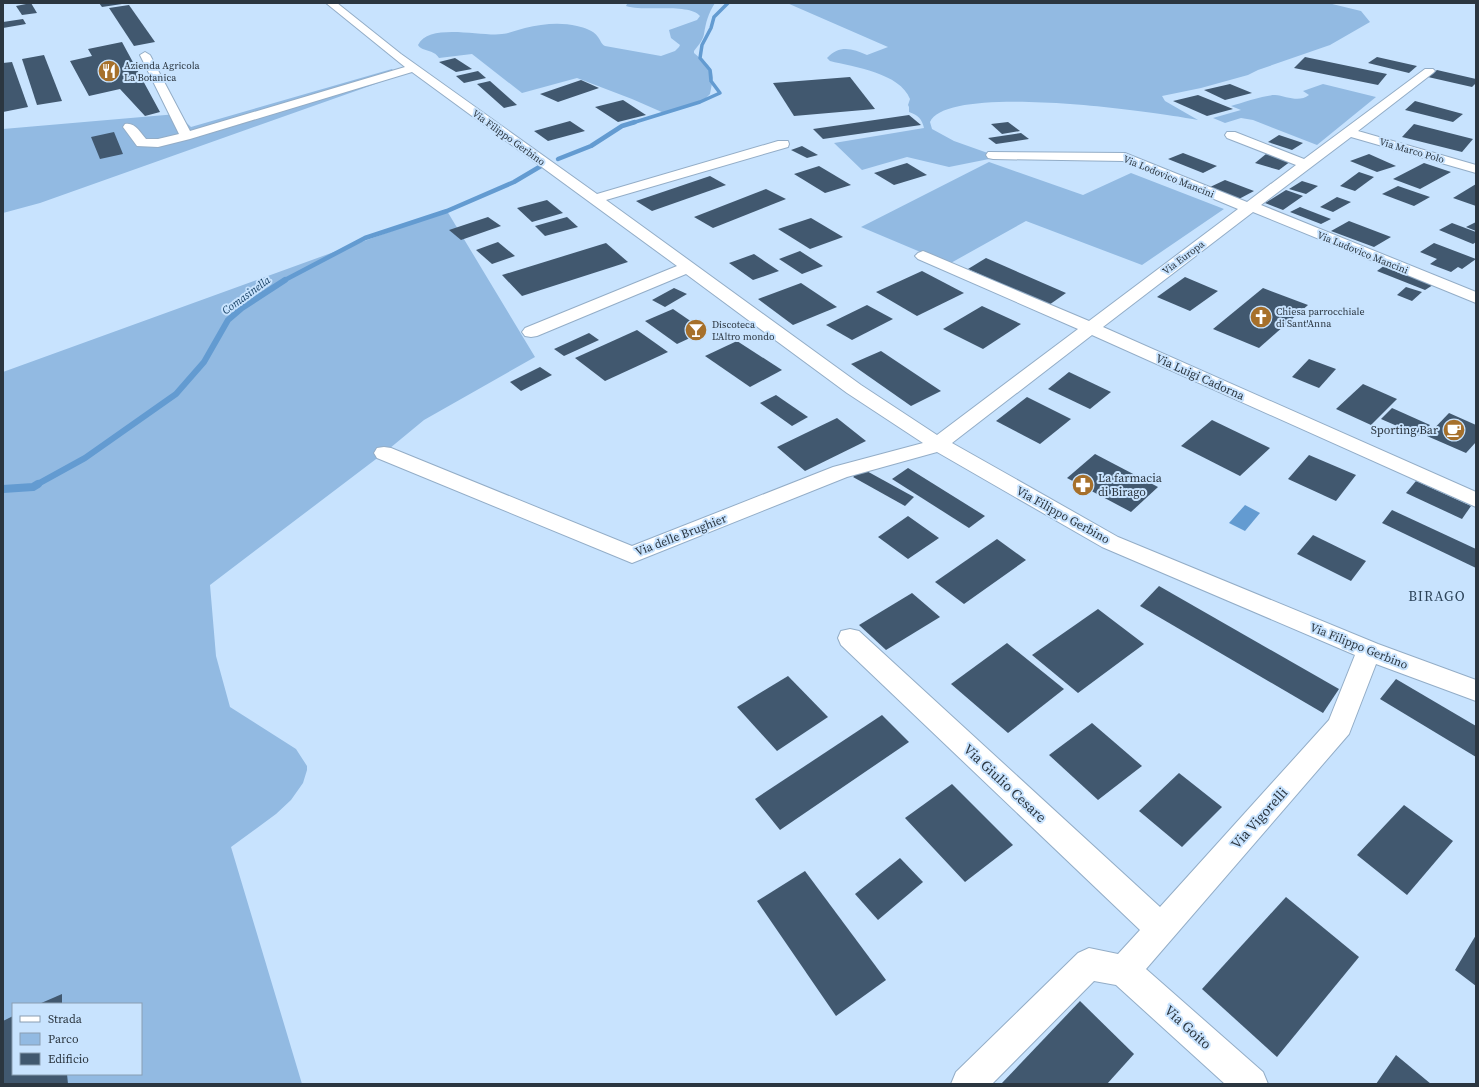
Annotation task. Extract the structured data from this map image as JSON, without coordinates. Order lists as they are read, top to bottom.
{
  "streets": {
    "street": [
      "Via Filippo Gerbino",
      "Via Marco Polo",
      "Via Lodovico Mancini",
      "Via Ludovico Mancini",
      "Via Europa",
      "Via Luigi Cadorna",
      "Via delle Brughier",
      "Via Giulio Cesare",
      "Via Vigorelli",
      "Via Goito"
    ]
  },
  "crossings": [
    ["Via Filippo Gerbino", "Via Europa"],
    ["Via Filippo Gerbino", "Via delle Brughier"],
    ["Via Filippo Gerbino", "Via Vigorelli"],
    ["Via Marco Polo", "Via Europa"],
    ["Via Lodovico Mancini", "Via Ludovico Mancini"],
    ["Via Lodovico Mancini", "Via Europa"],
    ["Via Ludovico Mancini", "Via Europa"],
    ["Via Europa", "Via Luigi Cadorna"],
    ["Via Europa", "Via delle Brughier"],
    ["Via Giulio Cesare", "Via Vigorelli"],
    ["Via Vigorelli", "Via Goito"]
  ],
  "districts": ["BIRAGO"],
  "water": ["Comasinella"],
  "places": {
    "restaurant": ["Azienda Agricola La Botanica"],
    "church": ["Chiesa parrocchiale di Sant'Anna"],
    "bar": ["Discoteca L'Altro mondo"],
    "cafe": ["Sporting Bar"],
    "pharmacy": ["La farmacia di Birago"]
  },
  "legend": ["Strada", "Parco", "Edificio"]
}
